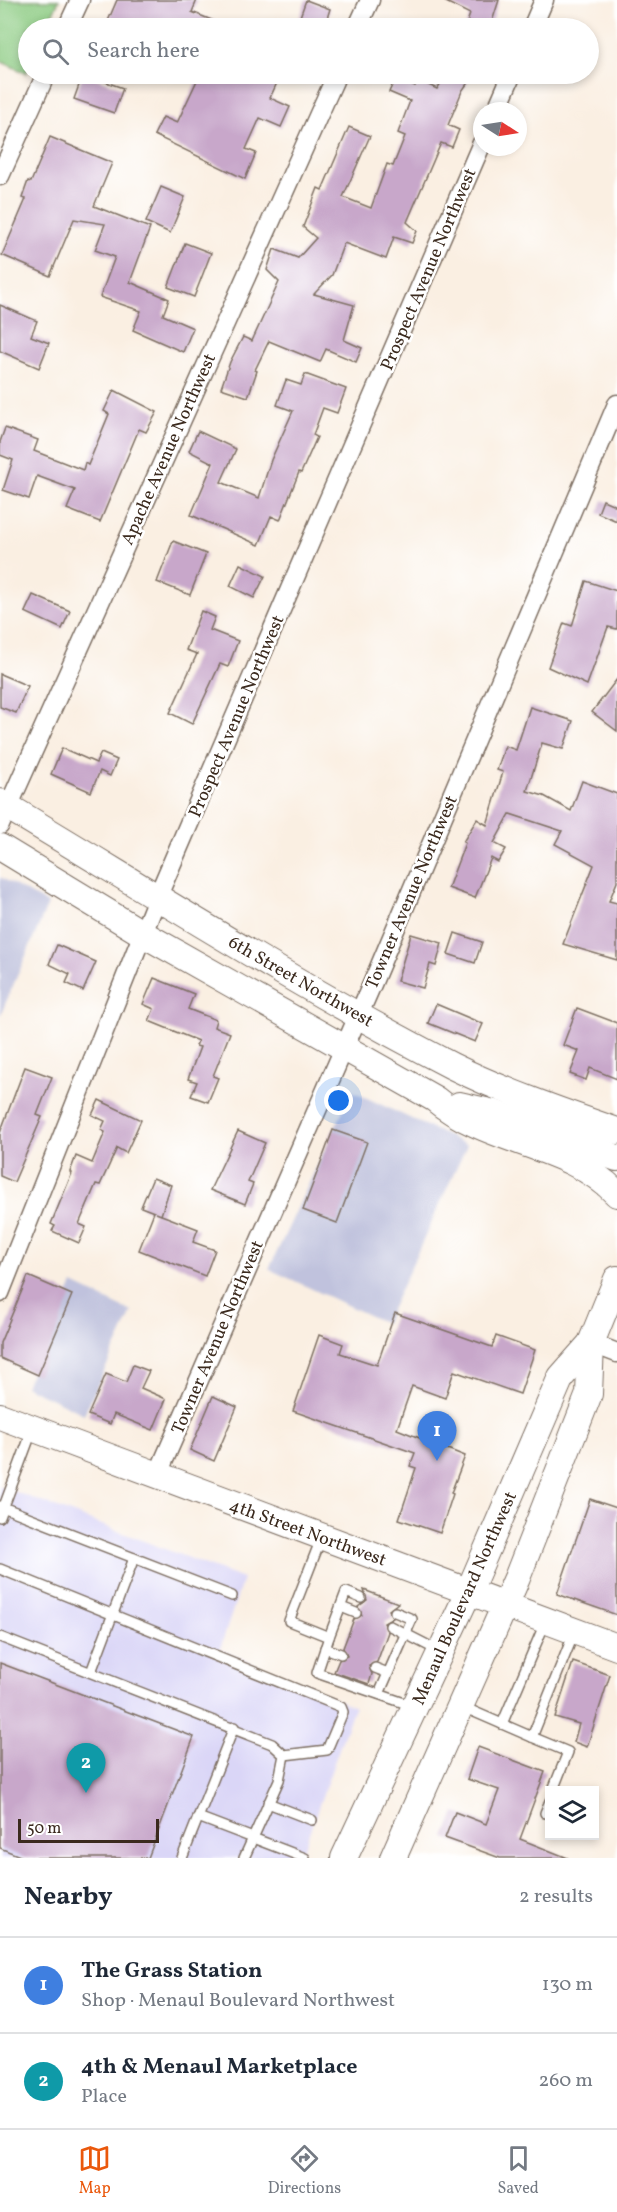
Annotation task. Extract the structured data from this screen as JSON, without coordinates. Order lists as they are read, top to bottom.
{
  "streets": {
    "main road": ["6th Street Northwest", "4th Street Northwest", "Menaul Boulevard Northwest"],
    "street": ["Prospect Avenue Northwest", "Apache Avenue Northwest", "Towner Avenue Northwest"]
  },
  "crossings": [
    ["Prospect Avenue Northwest", "6th Street Northwest"],
    ["Apache Avenue Northwest", "6th Street Northwest"],
    ["Towner Avenue Northwest", "6th Street Northwest"],
    ["Towner Avenue Northwest", "4th Street Northwest"],
    ["4th Street Northwest", "Menaul Boulevard Northwest"]
  ],
  "scale_bar": "50 m",
  "north": "right",
  "page": {
    "search": "Search here",
    "pins": ["1", "2"],
    "scale": "50 m",
    "heading": ["Nearby", "2 results"],
    "list": [
      {
        "mark": "1",
        "name": "The Grass Station",
        "note": "Shop · Menaul Boulevard Northwest",
        "value": "130 m"
      },
      {
        "mark": "2",
        "name": "4th & Menaul Marketplace",
        "note": "Place",
        "value": "260 m"
      }
    ],
    "nav": ["Map", "Directions", "Saved"]
  }
}
